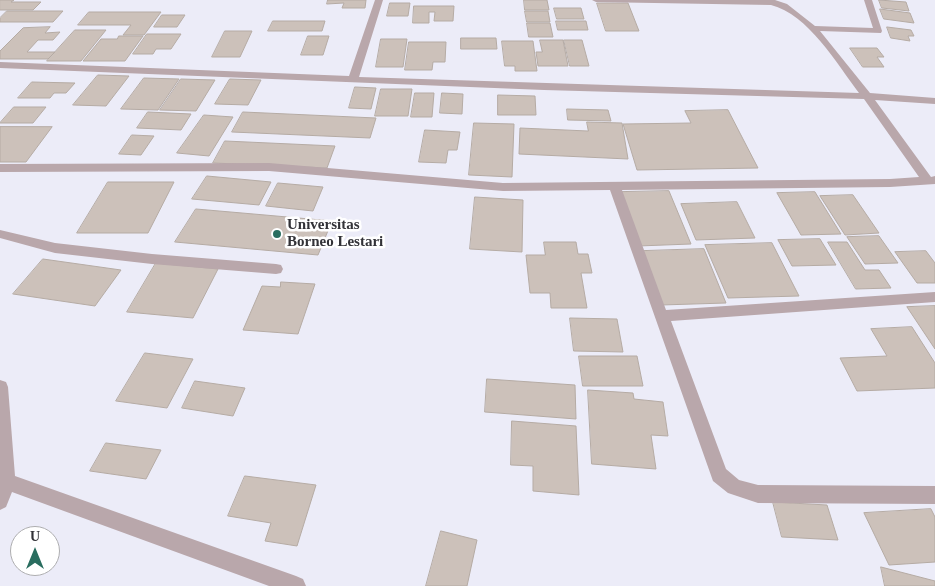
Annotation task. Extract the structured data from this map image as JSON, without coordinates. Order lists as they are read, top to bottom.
{
  "places": ["Universitas Borneo Lestari"],
  "north": "top"
}
